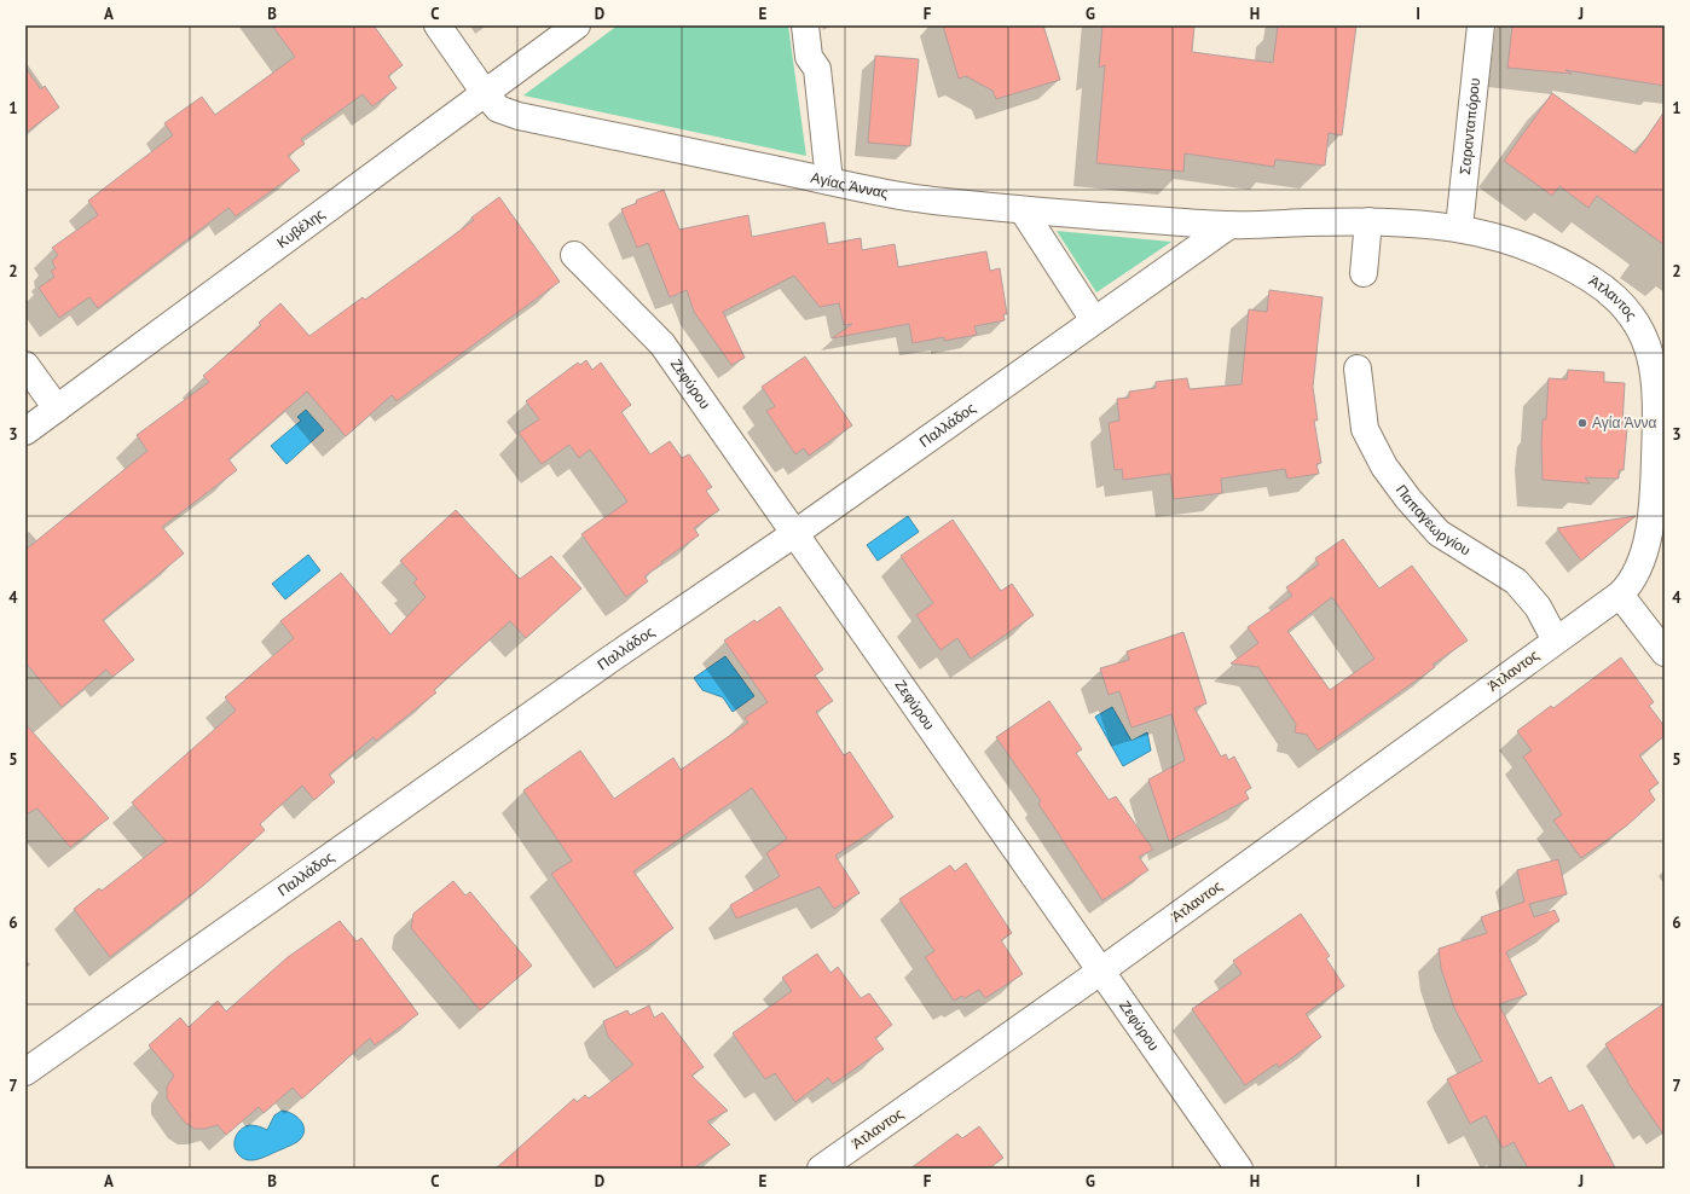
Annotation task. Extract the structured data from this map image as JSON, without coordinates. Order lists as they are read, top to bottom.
{
  "streets": {
    "street": [
      "Σαρανταπόρου",
      "Αγίας Άννας",
      "Κυβέλης",
      "Άτλαντος",
      "Ζεφύρου",
      "Παλλάδος",
      "Παπαγεωργίου"
    ]
  },
  "crossings": [
    ["Σαρανταπόρου", "Άτλαντος"],
    ["Αγίας Άννας", "Κυβέλης"],
    ["Αγίας Άννας", "Άτλαντος"],
    ["Αγίας Άννας", "Παλλάδος"],
    ["Άτλαντος", "Ζεφύρου"],
    ["Άτλαντος", "Παλλάδος"],
    ["Άτλαντος", "Παπαγεωργίου"],
    ["Ζεφύρου", "Παλλάδος"]
  ],
  "places": ["Αγία Άννα"],
  "grid": {
    "columns": [
      "A",
      "B",
      "C",
      "D",
      "E",
      "F",
      "G",
      "H",
      "I",
      "J"
    ],
    "rows": [
      "1",
      "2",
      "3",
      "4",
      "5",
      "6",
      "7"
    ]
  }
}
